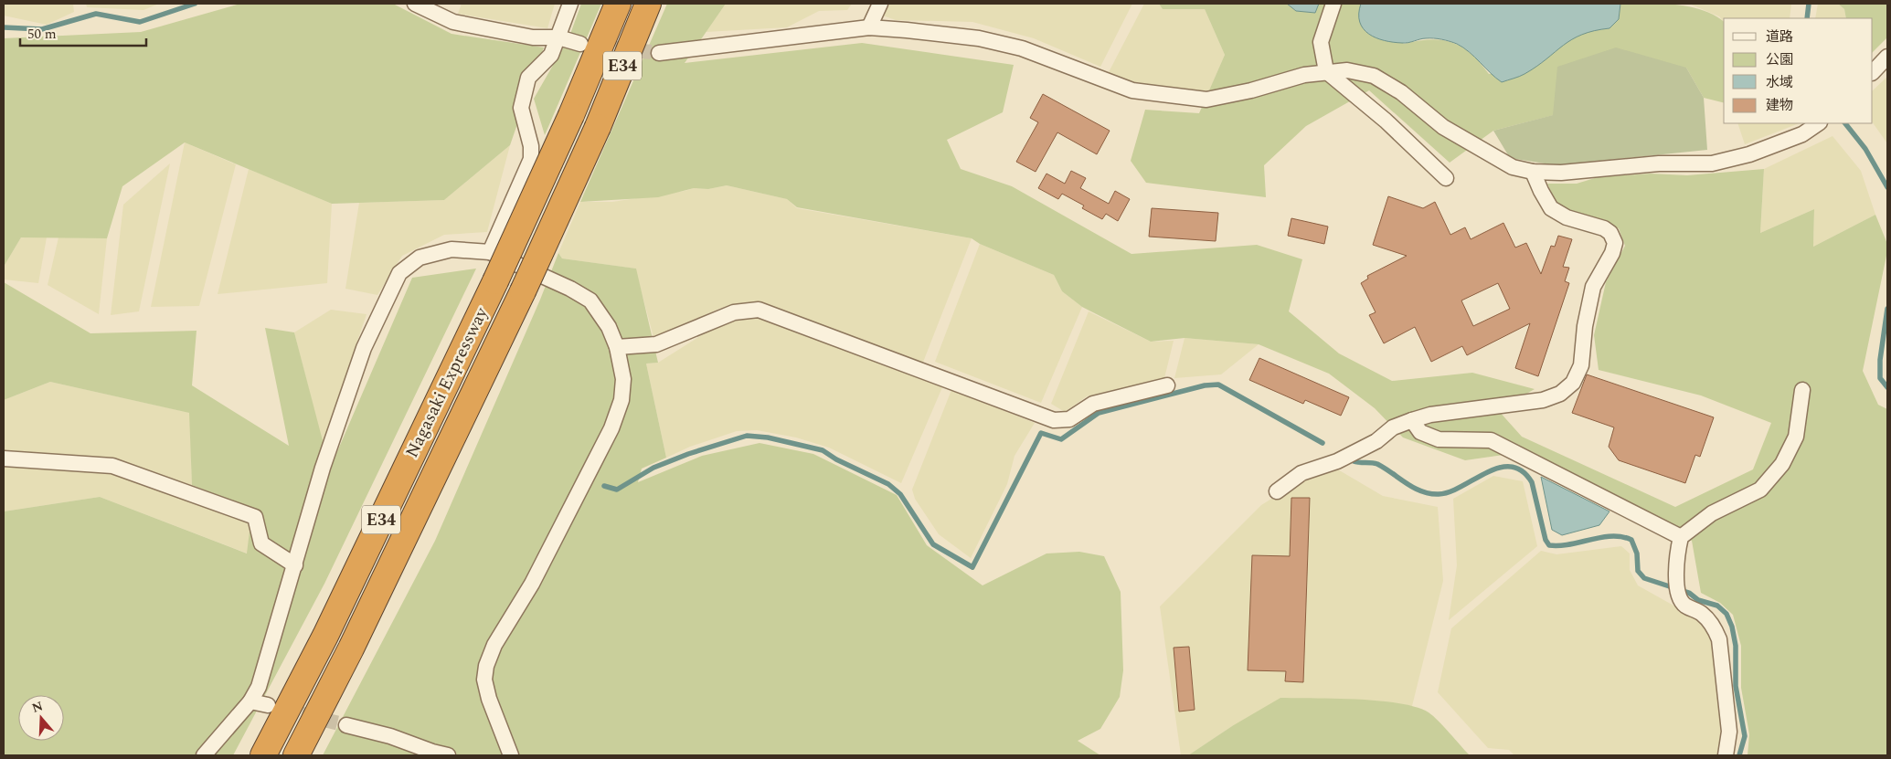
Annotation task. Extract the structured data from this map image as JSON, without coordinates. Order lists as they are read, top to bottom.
{
  "streets": {
    "highway": ["E34", "Nagasaki Expressway"]
  },
  "legend": [
    "道路",
    "公園",
    "水域",
    "建物"
  ],
  "scale_bar": "50 m",
  "north": "top"
}
